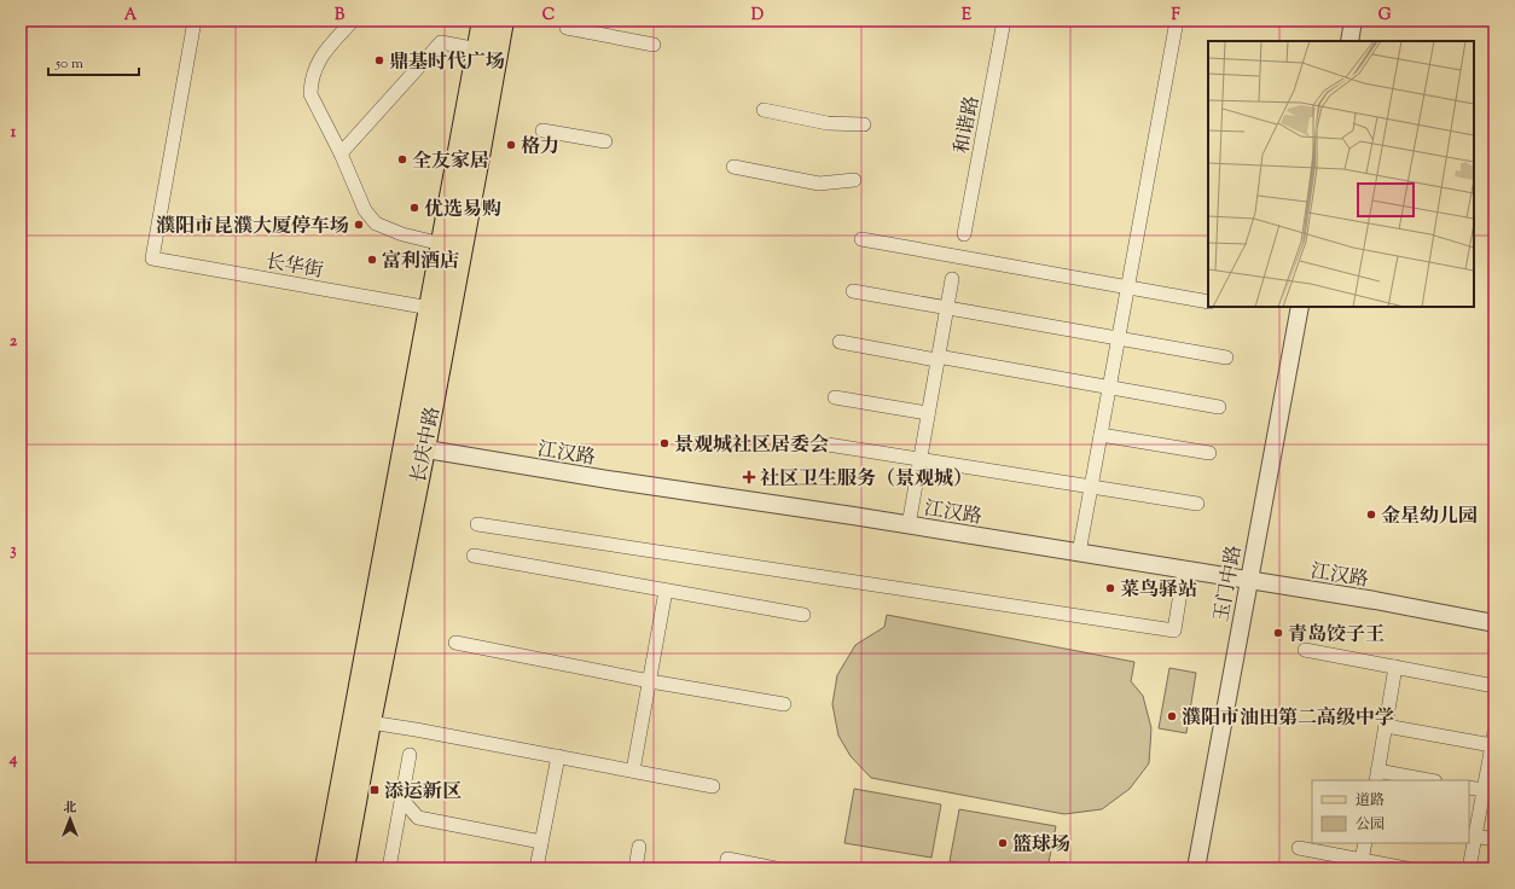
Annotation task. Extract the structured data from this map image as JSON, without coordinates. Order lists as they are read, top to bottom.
{
  "streets": {
    "main road": ["长庆中路"],
    "street": [
      "和谐路",
      "长华街",
      "江汉路",
      "玉门中路"
    ]
  },
  "crossings": [
    ["长华街", "长庆中路"],
    ["长庆中路", "江汉路"],
    ["江汉路", "玉门中路"]
  ],
  "places": {
    "other": [
      "鼎基时代广场",
      "格力",
      "全友家居",
      "优选易购",
      "濮阳市昆濮大厦停车场",
      "富利酒店",
      "景观城社区居委会",
      "金星幼儿园",
      "菜鸟驿站",
      "青岛饺子王",
      "濮阳市油田第二高级中学",
      "篮球场"
    ],
    "health": ["社区卫生服务（景观城）"],
    "transit": ["添运新区"]
  },
  "legend": ["道路", "公园"],
  "scale_bar": "50 m",
  "north": "top",
  "grid": {
    "columns": [
      "A",
      "B",
      "C",
      "D",
      "E",
      "F",
      "G"
    ],
    "rows": [
      "1",
      "2",
      "3",
      "4"
    ]
  }
}
